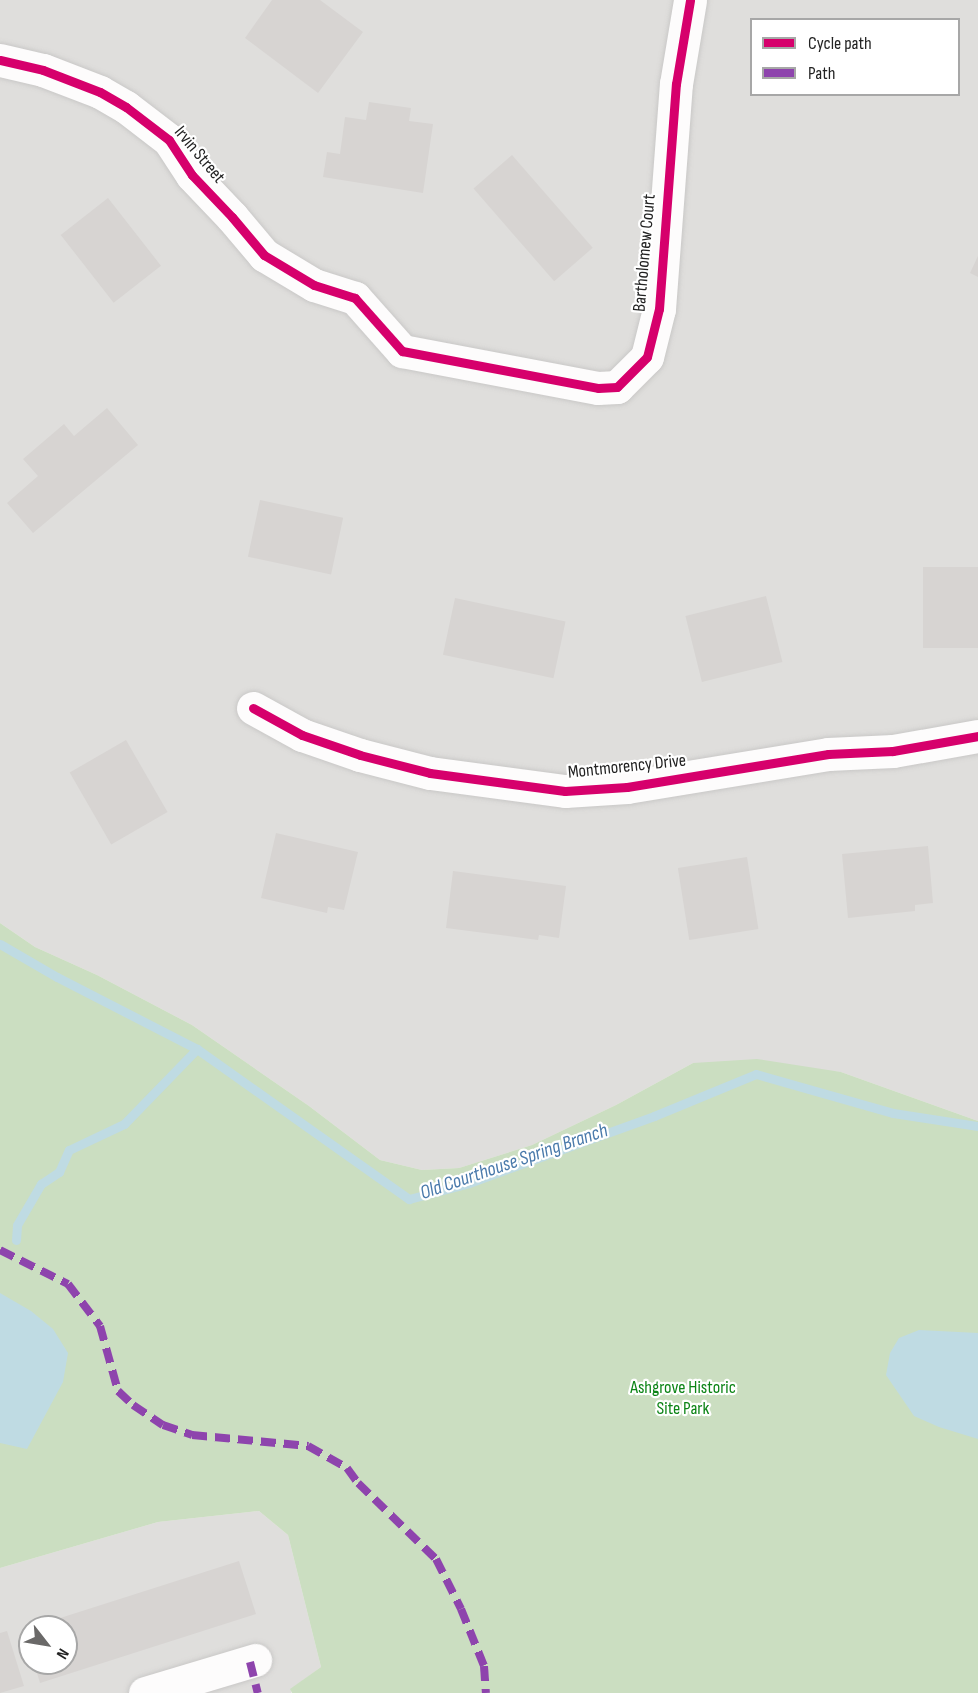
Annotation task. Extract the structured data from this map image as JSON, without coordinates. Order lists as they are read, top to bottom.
{
  "streets": {
    "street": ["Irvin Street", "Bartholomew Court", "Montmorency Drive"]
  },
  "crossings": [
    ["Irvin Street", "Bartholomew Court"]
  ],
  "water": ["Old Courthouse Spring Branch"],
  "parks": ["Ashgrove Historic Site Park"],
  "legend": ["Cycle path", "Path"],
  "north": "bottom right"
}
